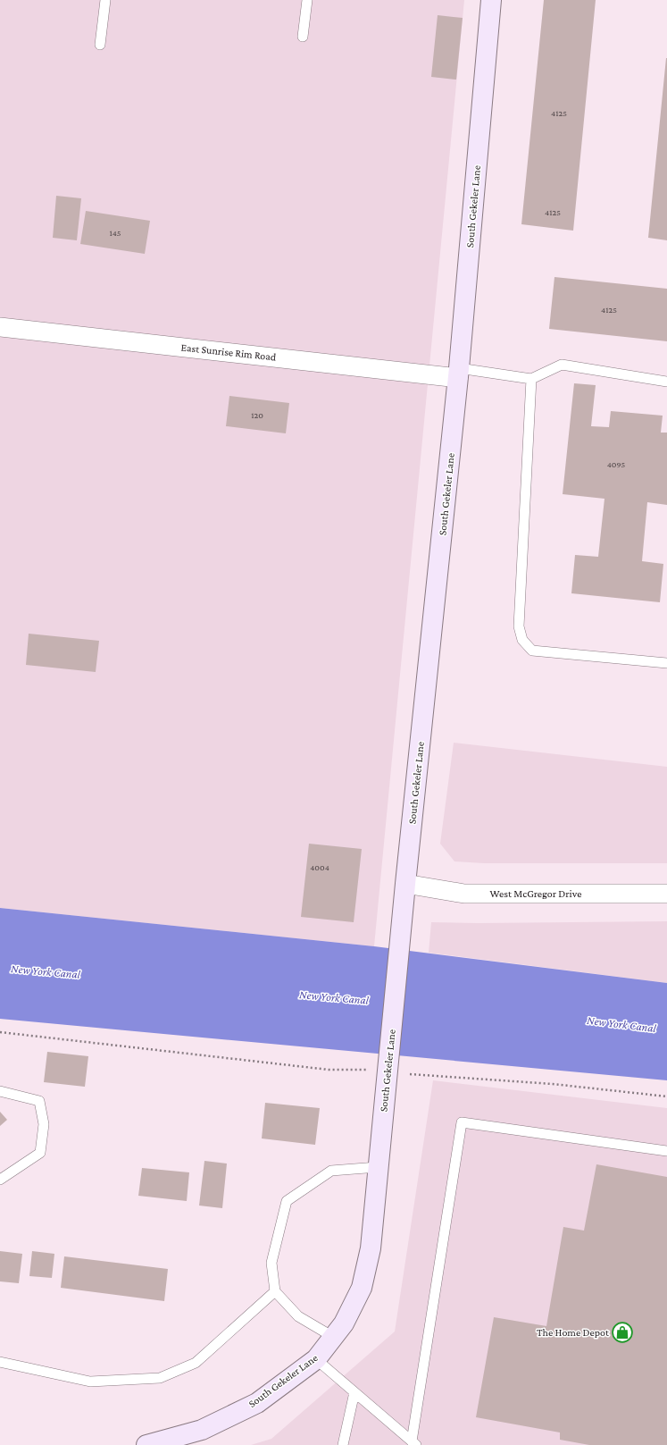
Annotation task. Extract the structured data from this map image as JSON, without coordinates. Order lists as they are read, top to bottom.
{
  "streets": {
    "street": ["South Gekeler Lane", "East Sunrise Rim Road", "West McGregor Drive"]
  },
  "crossings": [
    ["South Gekeler Lane", "East Sunrise Rim Road"],
    ["South Gekeler Lane", "West McGregor Drive"]
  ],
  "water": ["New York Canal"],
  "places": {
    "shop": ["The Home Depot"]
  },
  "house_numbers": [
    "4125",
    "4125",
    "145",
    "4125",
    "120",
    "4095",
    "4004"
  ]
}
